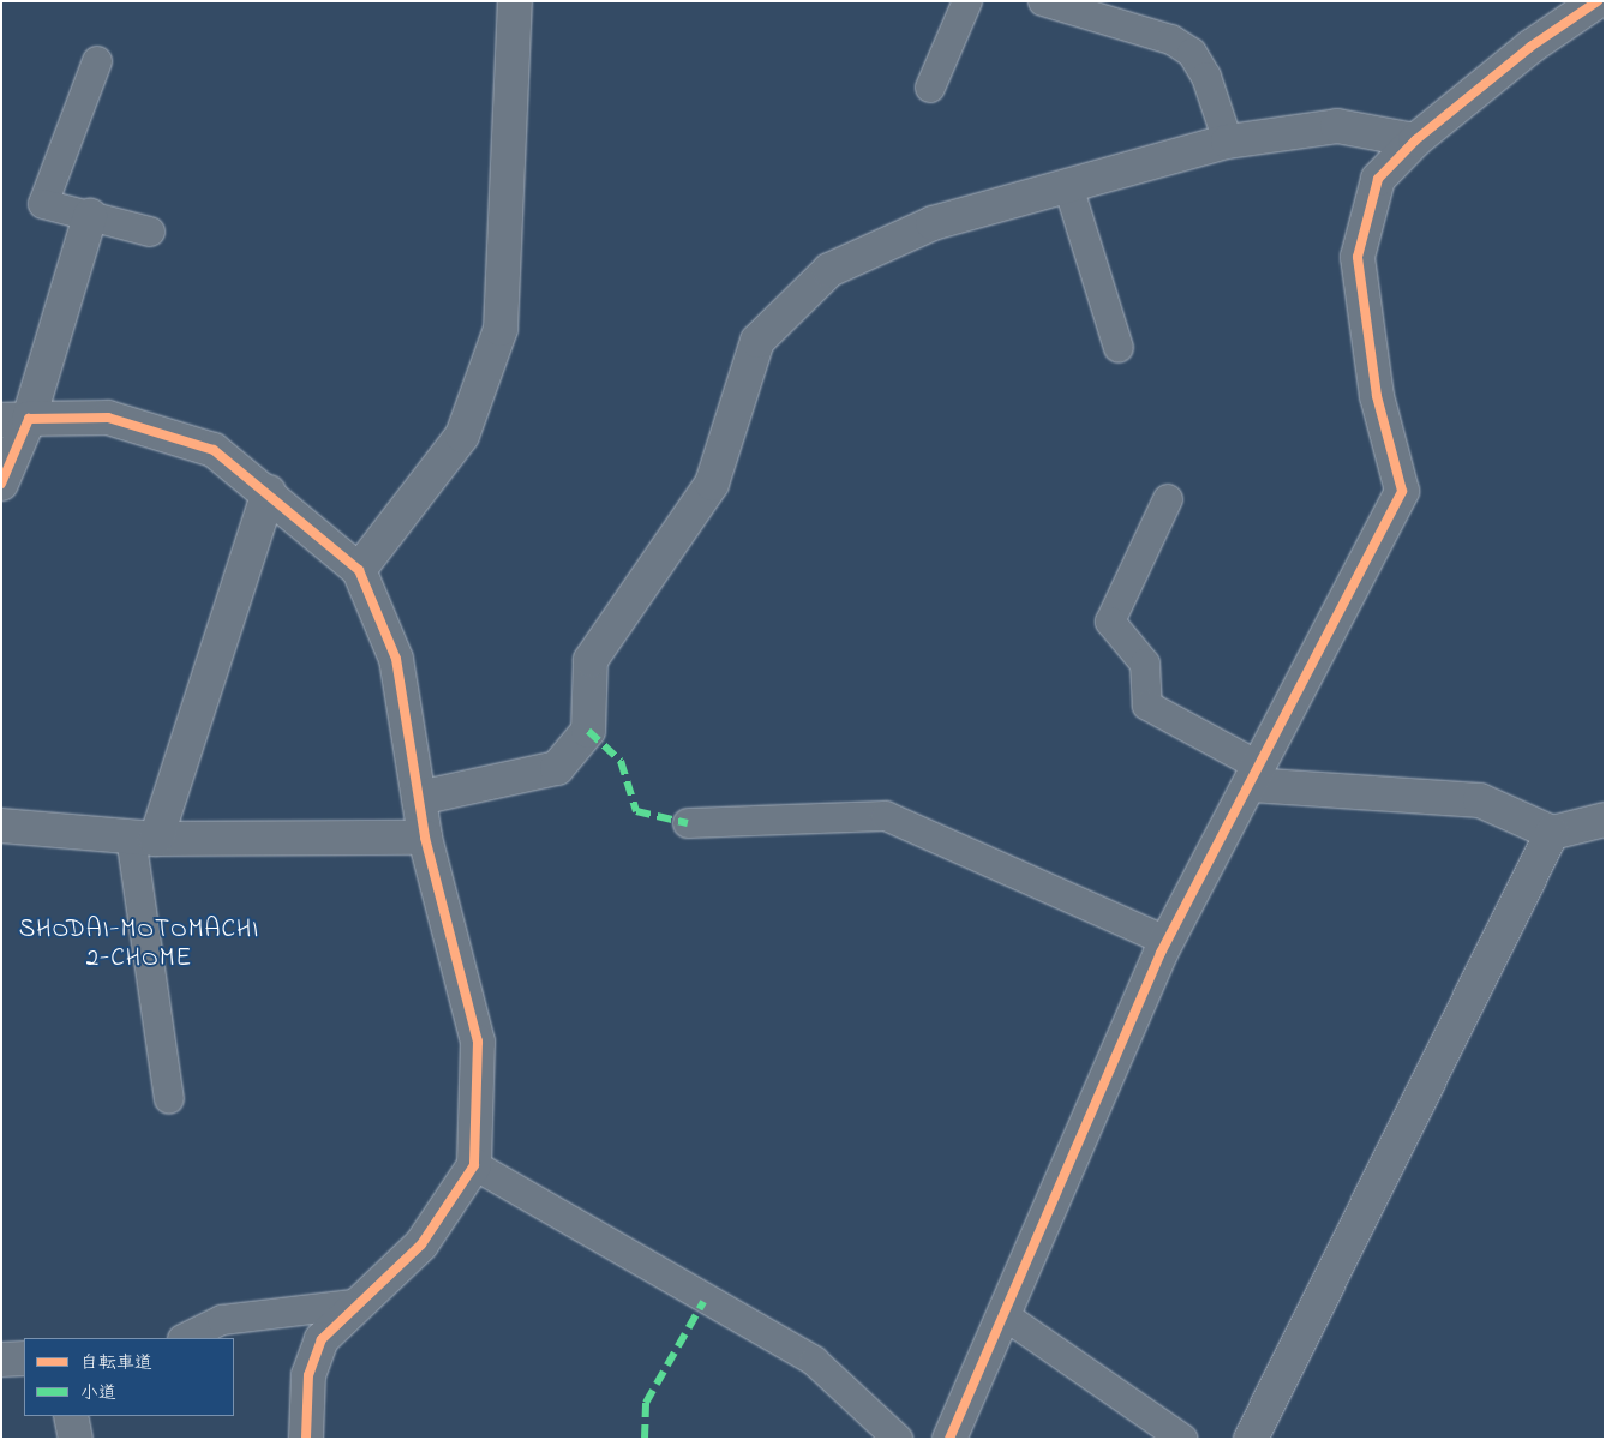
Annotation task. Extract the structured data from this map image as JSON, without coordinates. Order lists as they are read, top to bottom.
{
  "districts": ["SHODAI-MOTOMACHI 2-CHOME"],
  "legend": ["自転車道", "小道"]
}
